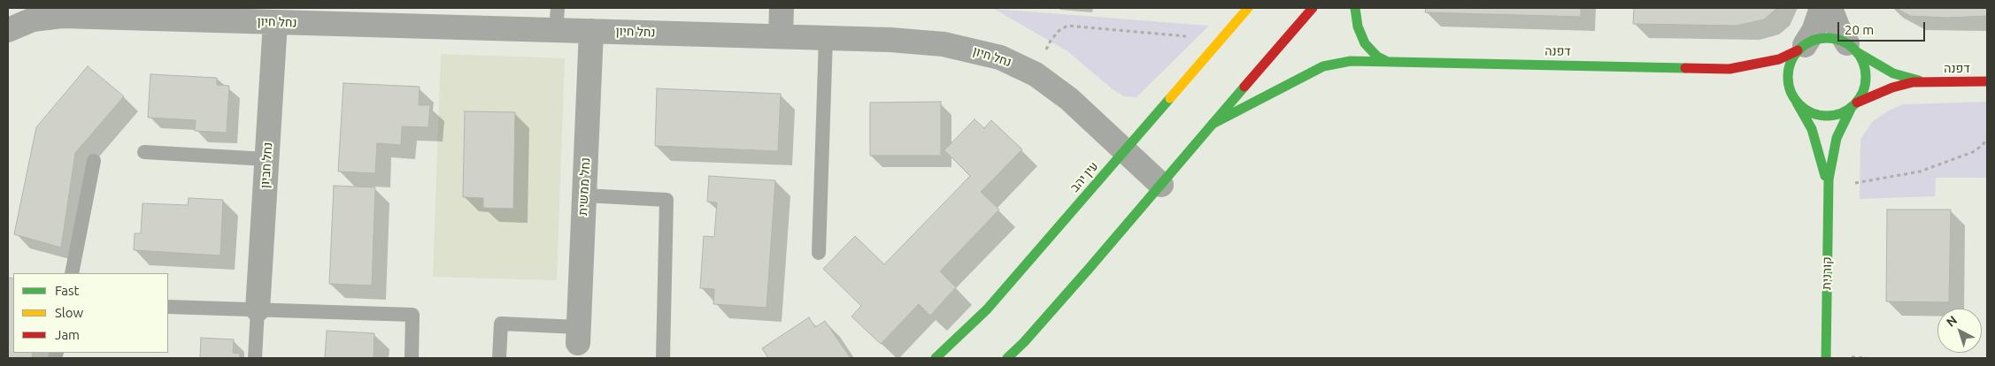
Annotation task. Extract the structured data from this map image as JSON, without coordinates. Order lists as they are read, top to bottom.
{
  "streets": {
    "street": [
      "נחל חיון",
      "דפנה",
      "נחל חביון",
      "עין יהב",
      "נחל ממשית",
      "קורנית"
    ]
  },
  "crossings": [
    ["נחל חיון", "נחל חביון"],
    ["נחל חיון", "עין יהב"],
    ["נחל חיון", "נחל ממשית"],
    ["דפנה", "קורנית"]
  ],
  "legend": ["Fast", "Slow", "Jam"],
  "scale_bar": "20 m",
  "north": "top left"
}
